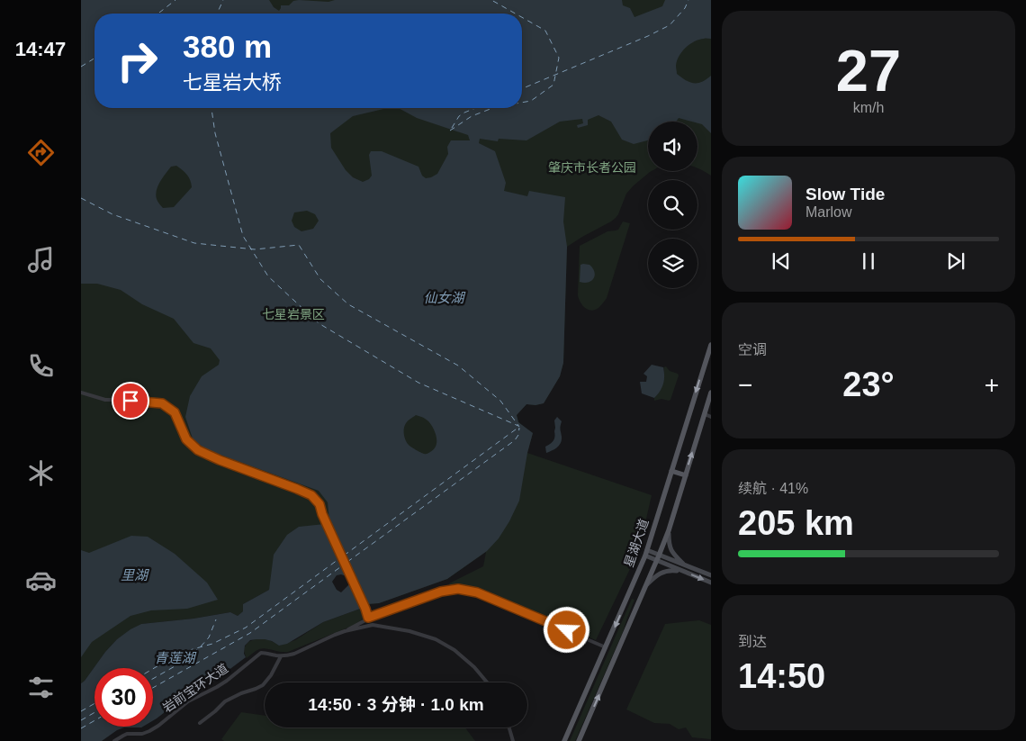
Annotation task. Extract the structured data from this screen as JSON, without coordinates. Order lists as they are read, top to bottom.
{
  "streets": {
    "main road": ["星湖大道"],
    "street": ["岩前宝环大道"]
  },
  "water": ["仙女湖", "里湖", "青莲湖"],
  "parks": ["肇庆市长者公园", "七星岩景区"],
  "page": {
    "tabs": "14:47",
    "tile": [
      ["27", "km/h"],
      "空调",
      ["续航 · 41%", "205 km"],
      ["到达", "14:50"]
    ],
    "turn": ["380 m", "七星岩大桥"],
    "song": ["Slow Tide", "Marlow"],
    "heat": ["−", "23°", "+"],
    "limit": "30",
    "trip": "14:50 · 3 分钟 · 1.0 km"
  }
}
